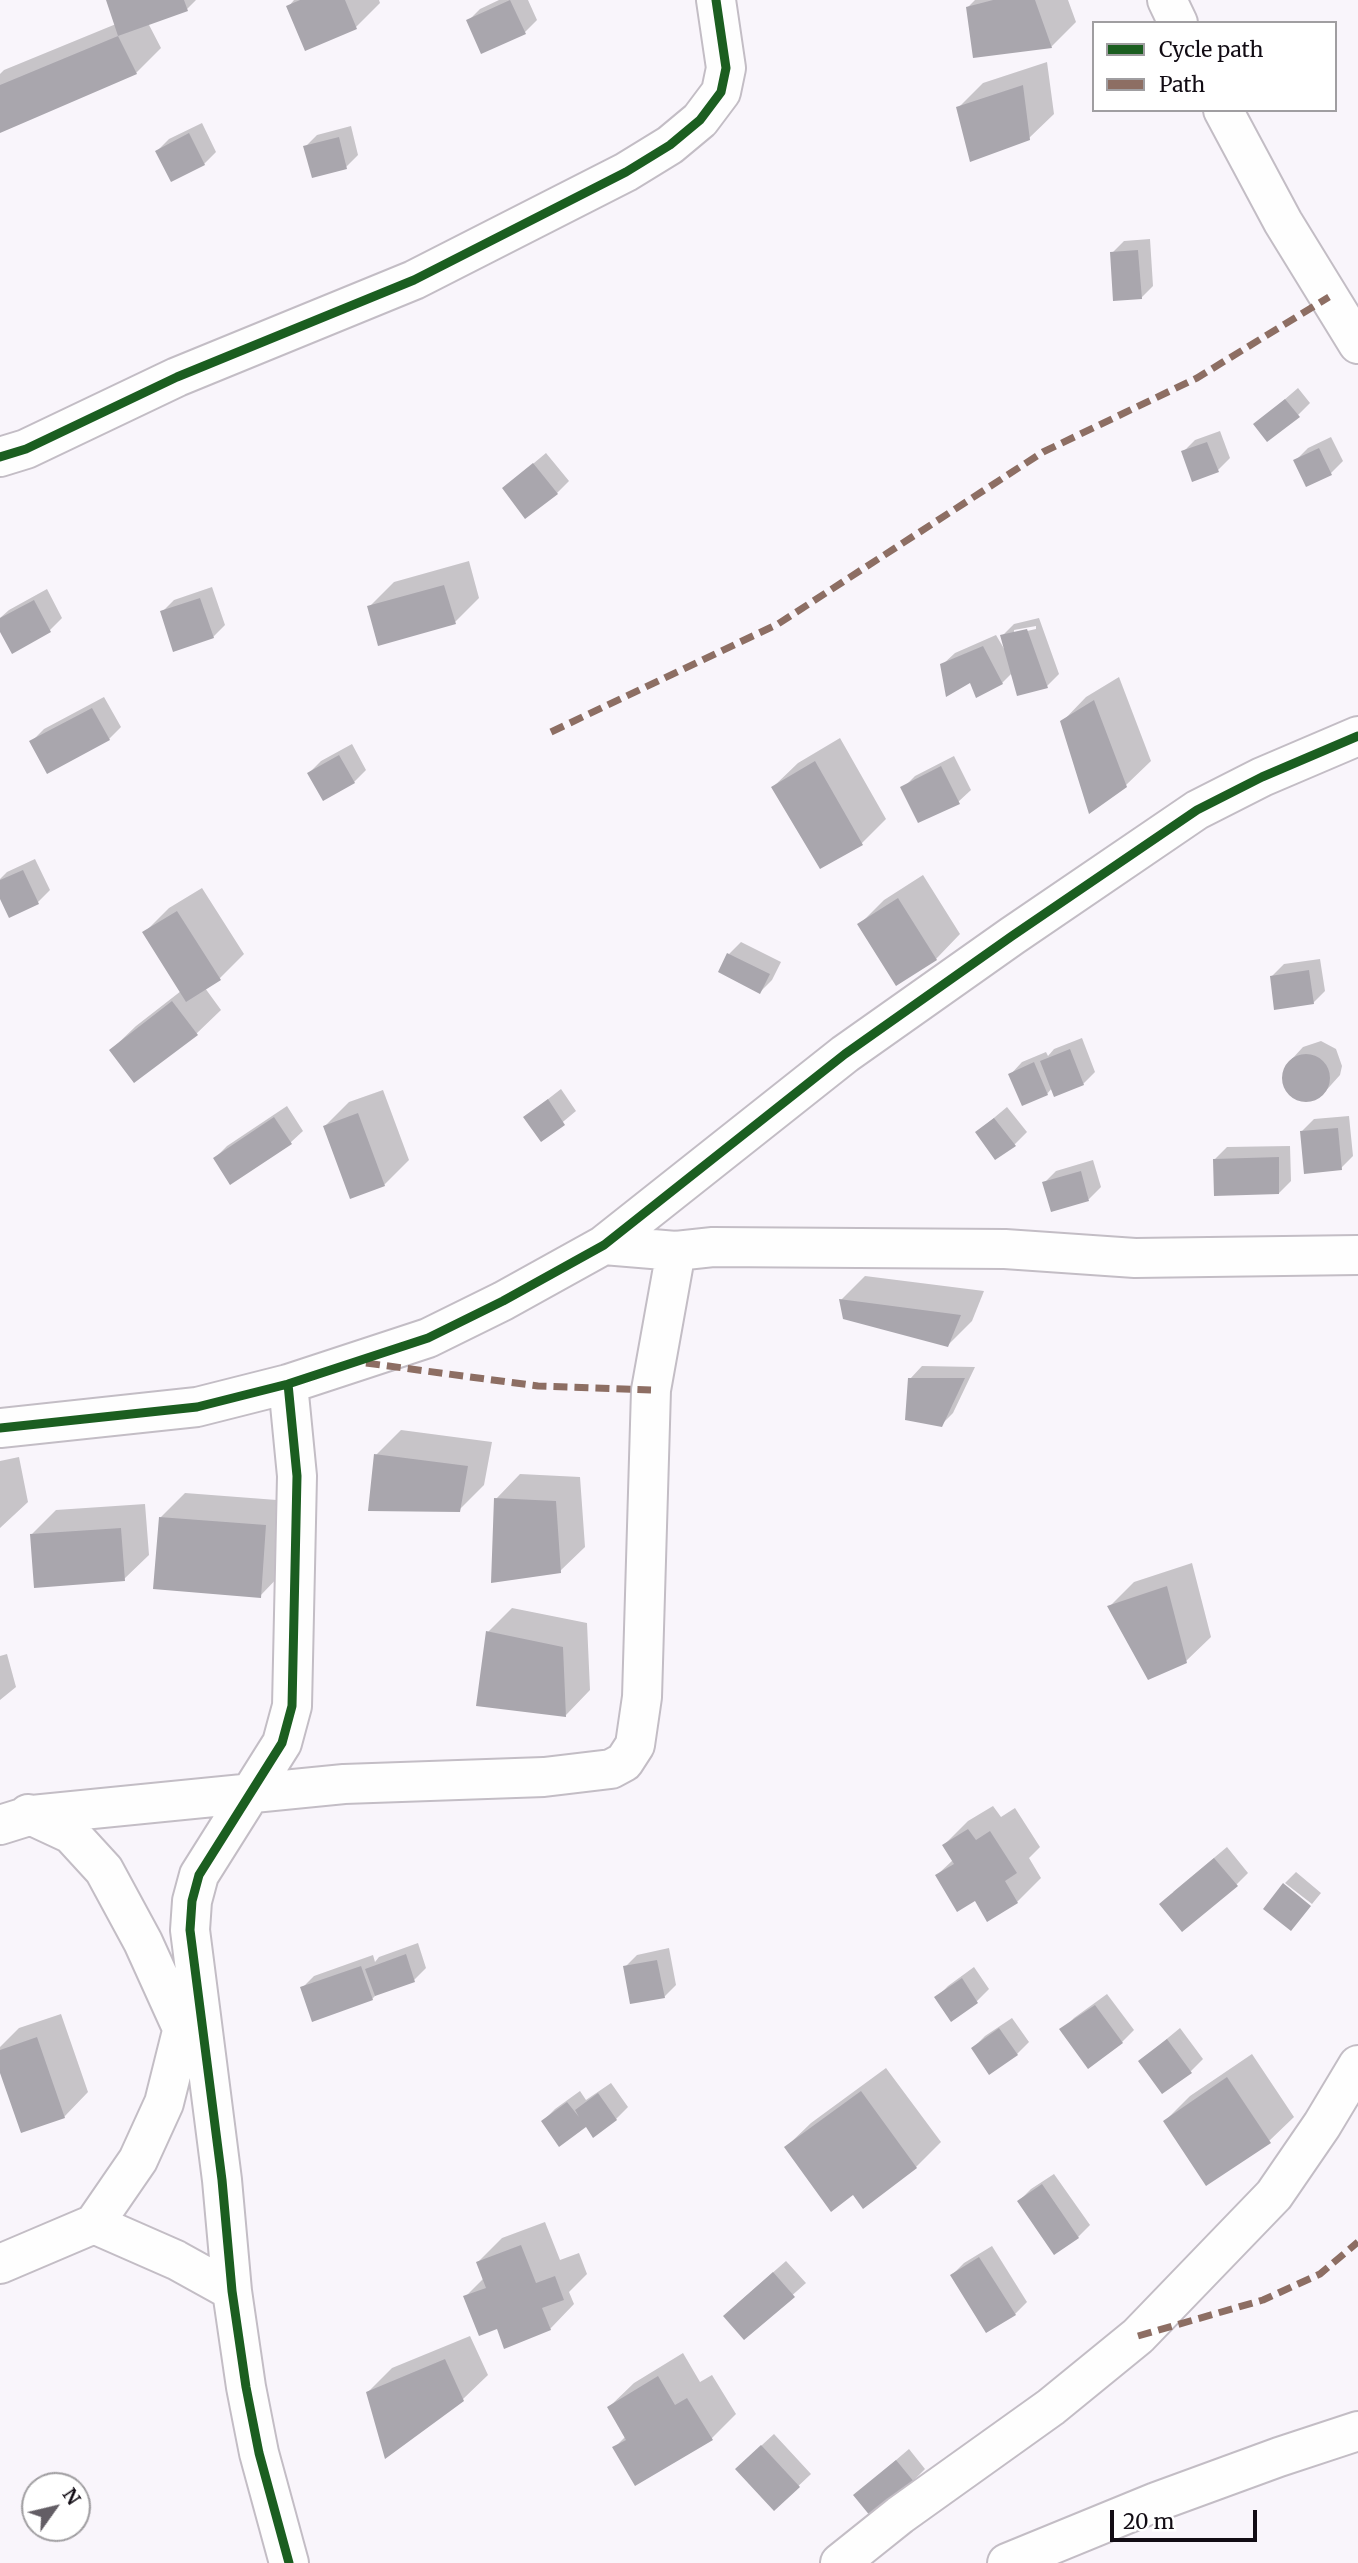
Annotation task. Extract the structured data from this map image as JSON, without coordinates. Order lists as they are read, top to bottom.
{
  "legend": ["Cycle path", "Path"],
  "scale_bar": "20 m",
  "north": "top right"
}
